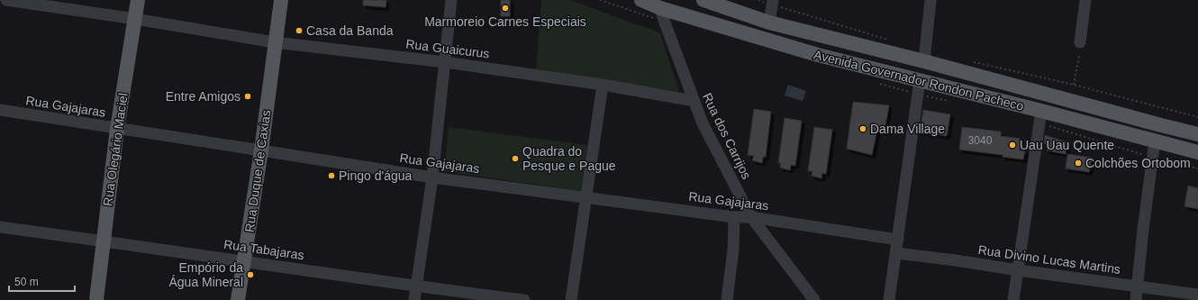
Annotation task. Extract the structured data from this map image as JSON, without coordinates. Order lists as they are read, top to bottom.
{
  "streets": {
    "main road": ["Avenida Governador Rondon Pacheco", "Rua Olegário Maciel", "Rua Duque de Caxias"],
    "street": [
      "Rua Guaicurus",
      "Rua Gajajaras",
      "Rua dos Carrijos",
      "Rua Tabajaras",
      "Rua Divino Lucas Martins"
    ]
  },
  "crossings": [
    ["Rua Guaicurus", "Rua dos Carrijos"],
    ["Rua Guaicurus", "Rua Olegário Maciel"],
    ["Rua Guaicurus", "Rua Duque de Caxias"],
    ["Avenida Governador Rondon Pacheco", "Rua dos Carrijos"],
    ["Rua Gajajaras", "Rua dos Carrijos"],
    ["Rua Gajajaras", "Rua Olegário Maciel"],
    ["Rua Gajajaras", "Rua Duque de Caxias"],
    ["Rua Olegário Maciel", "Rua Tabajaras"],
    ["Rua Duque de Caxias", "Rua Tabajaras"]
  ],
  "places": [
    "Marmoreio Carnes Especiais",
    "Casa da Banda",
    "Entre Amigos",
    "Dama Village",
    "Uau Uau Quente",
    "Quadra do Pesque e Pague",
    "Colchões Ortobom",
    "Pingo d'água",
    "Empório da Água Mineral"
  ],
  "house_numbers": ["3040"],
  "scale_bar": "50 m"
}
